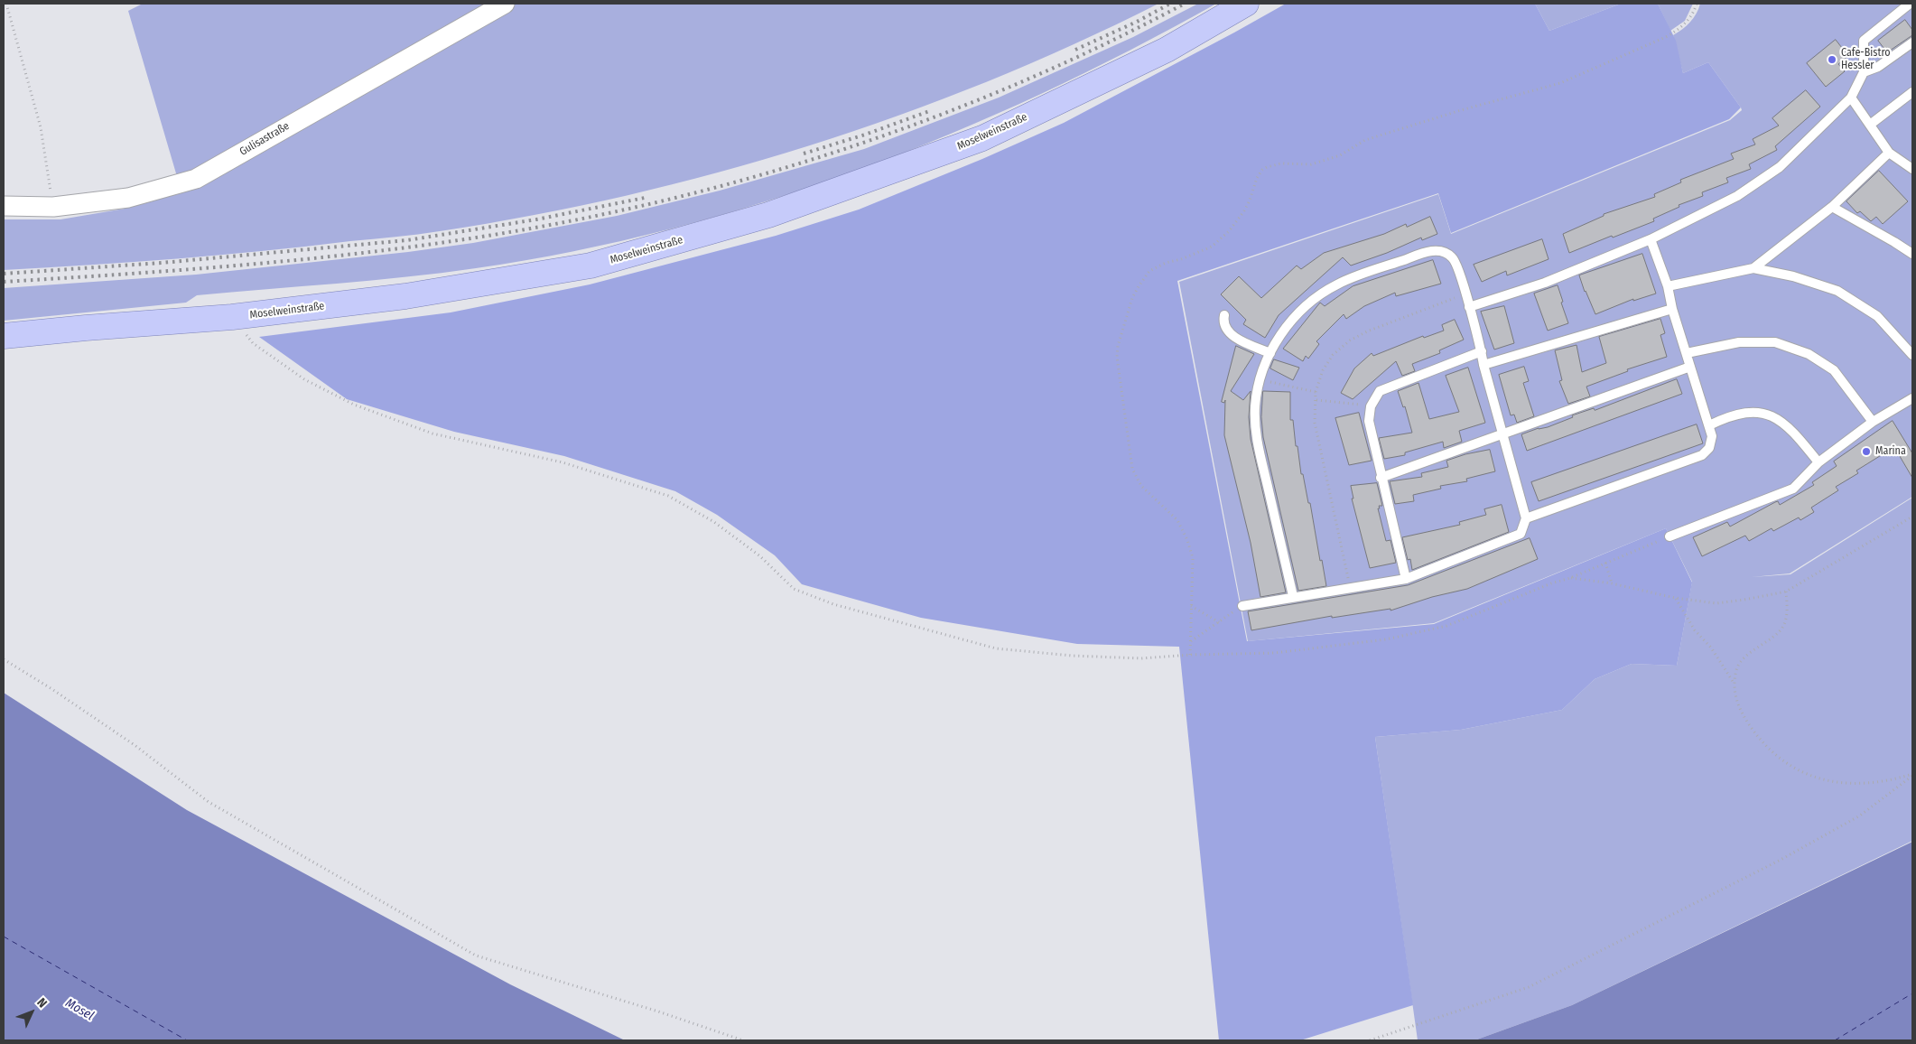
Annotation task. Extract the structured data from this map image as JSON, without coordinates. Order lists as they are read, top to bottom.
{
  "streets": {
    "main road": ["Moselweinstraße"],
    "street": ["Gulisastraße"]
  },
  "water": ["Mosel"],
  "places": ["Cafe-Bistro Hessler", "Marina"],
  "north": "top right"
}
